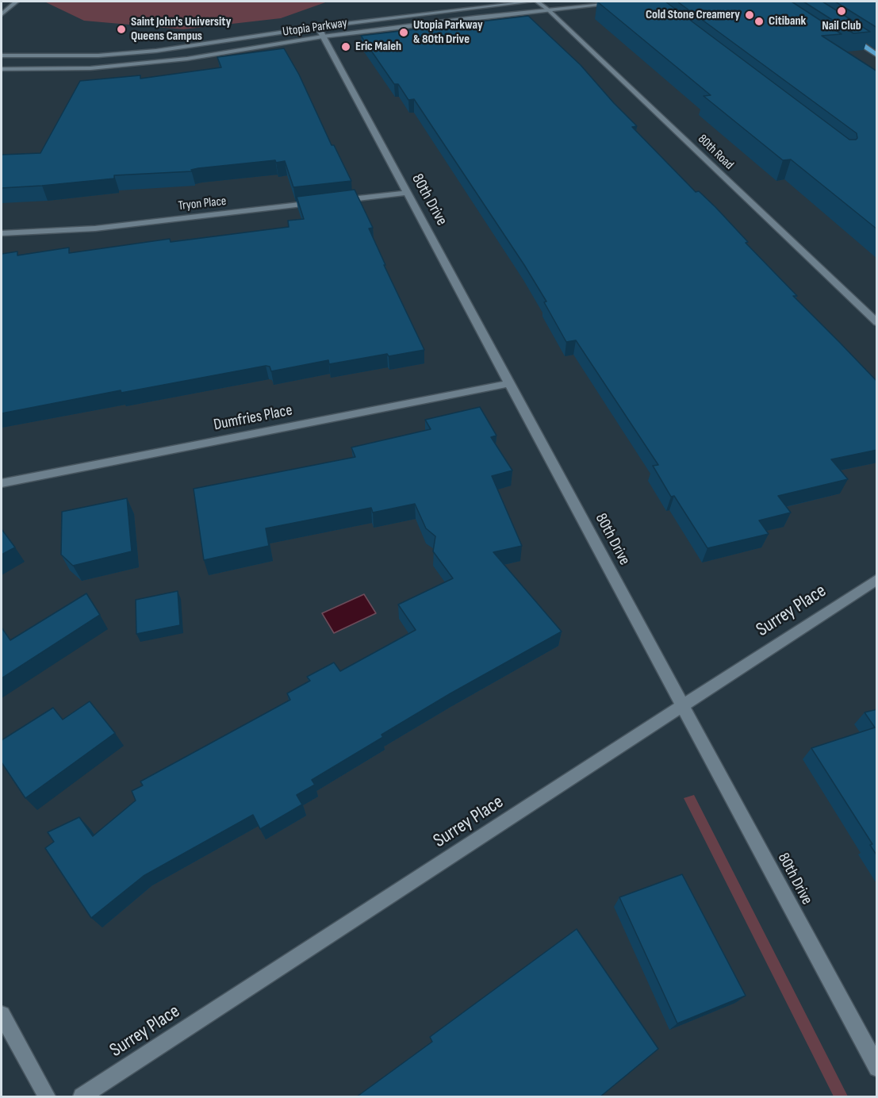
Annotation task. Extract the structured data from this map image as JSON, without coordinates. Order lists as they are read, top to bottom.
{
  "streets": {
    "street": [
      "Utopia Parkway",
      "80th Road",
      "80th Drive",
      "Tryon Place",
      "Dumfries Place",
      "Surrey Place"
    ]
  },
  "crossings": [
    ["Utopia Parkway", "80th Road"],
    ["Utopia Parkway", "80th Drive"],
    ["80th Drive", "Dumfries Place"],
    ["80th Drive", "Surrey Place"]
  ],
  "places": [
    "Nail Club",
    "Cold Stone Creamery",
    "Citibank",
    "Saint John's University Queens Campus",
    "Utopia Parkway & 80th Drive",
    "Eric Maleh"
  ]
}
